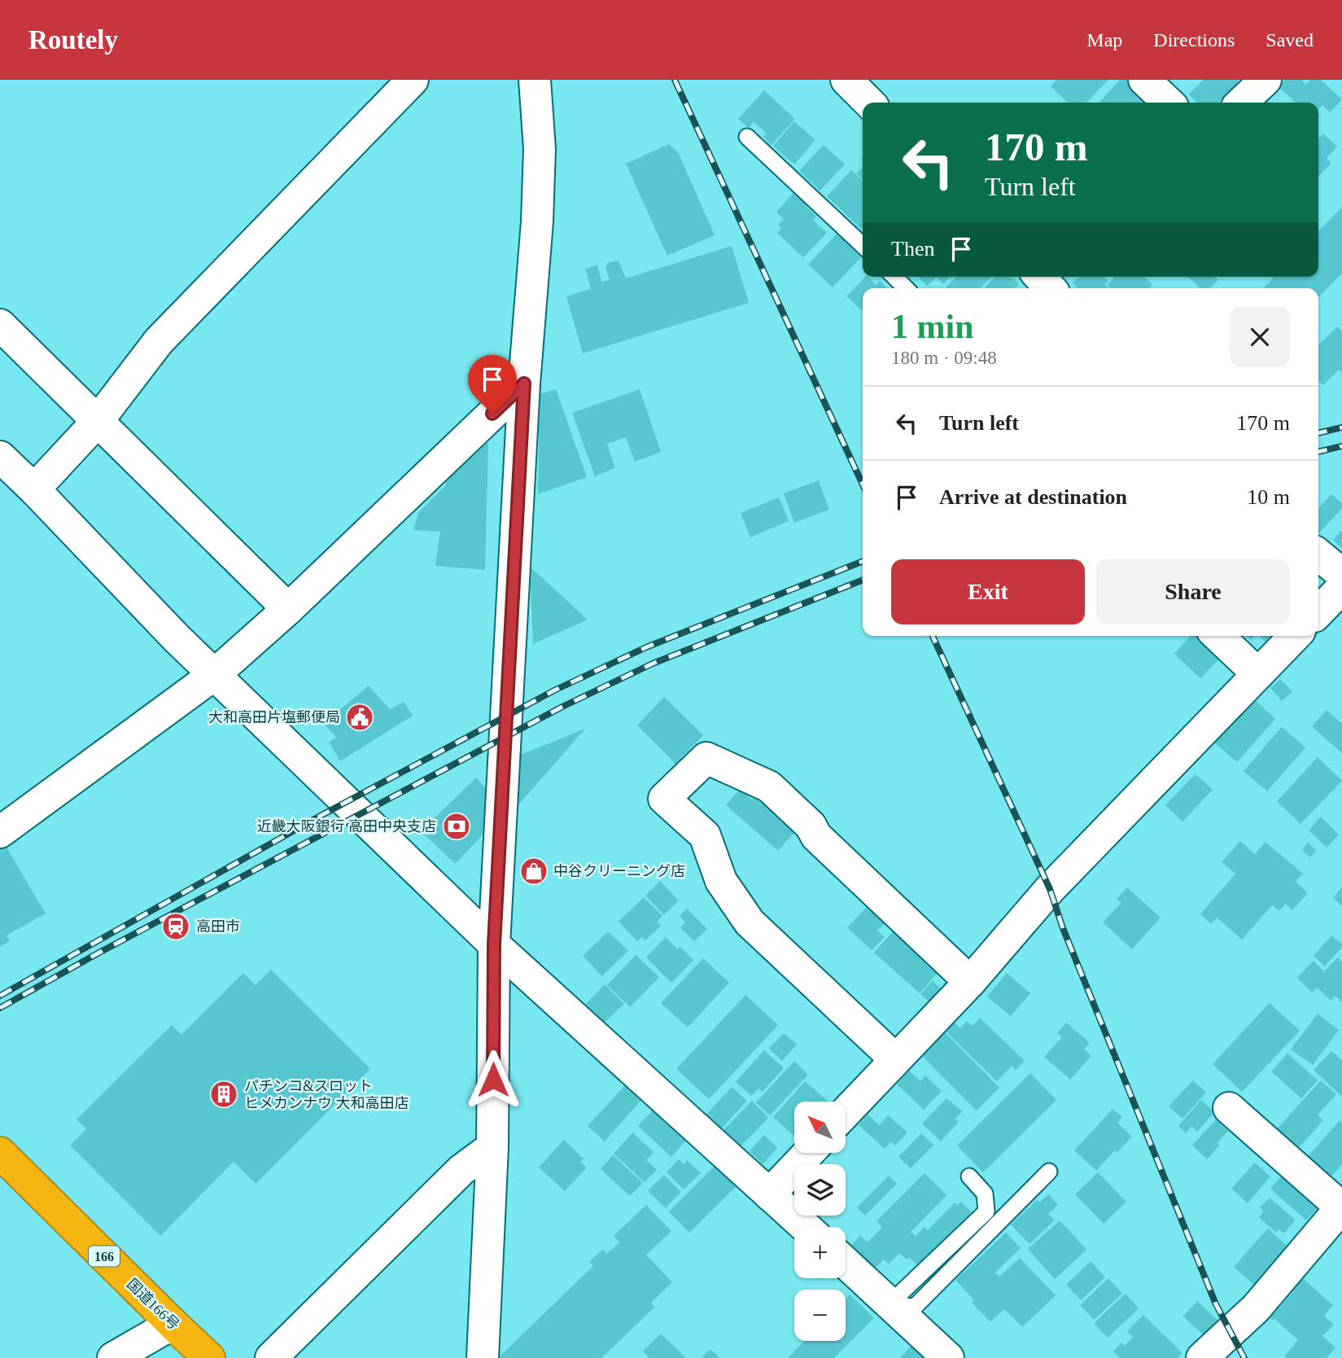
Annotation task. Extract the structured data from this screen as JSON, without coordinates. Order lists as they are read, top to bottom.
{
  "streets": {
    "highway": ["166", "国道166号"]
  },
  "places": {
    "public building": ["大和高田片塩郵便局"],
    "bank": ["近畿大阪銀行 高田中央支店"],
    "shop": ["中谷クリーニング店"],
    "station": ["高田市"],
    "building": ["パチンコ&スロット ヒメカンナウ 大和高田店"]
  },
  "north": "top left",
  "page": {
    "header": "Routely",
    "nav": ["Map", "Directions", "Saved"],
    "turn": ["170 m", "Turn left"],
    "then": "Then",
    "heading": ["1 min", "180 m · 09:48"],
    "list": [
      {
        "name": "Turn left",
        "value": "170 m"
      },
      {
        "name": "Arrive at destination",
        "value": "10 m"
      }
    ],
    "buttons": ["Exit", "Share"],
    "map_buttons": ["+", "−"]
  }
}
